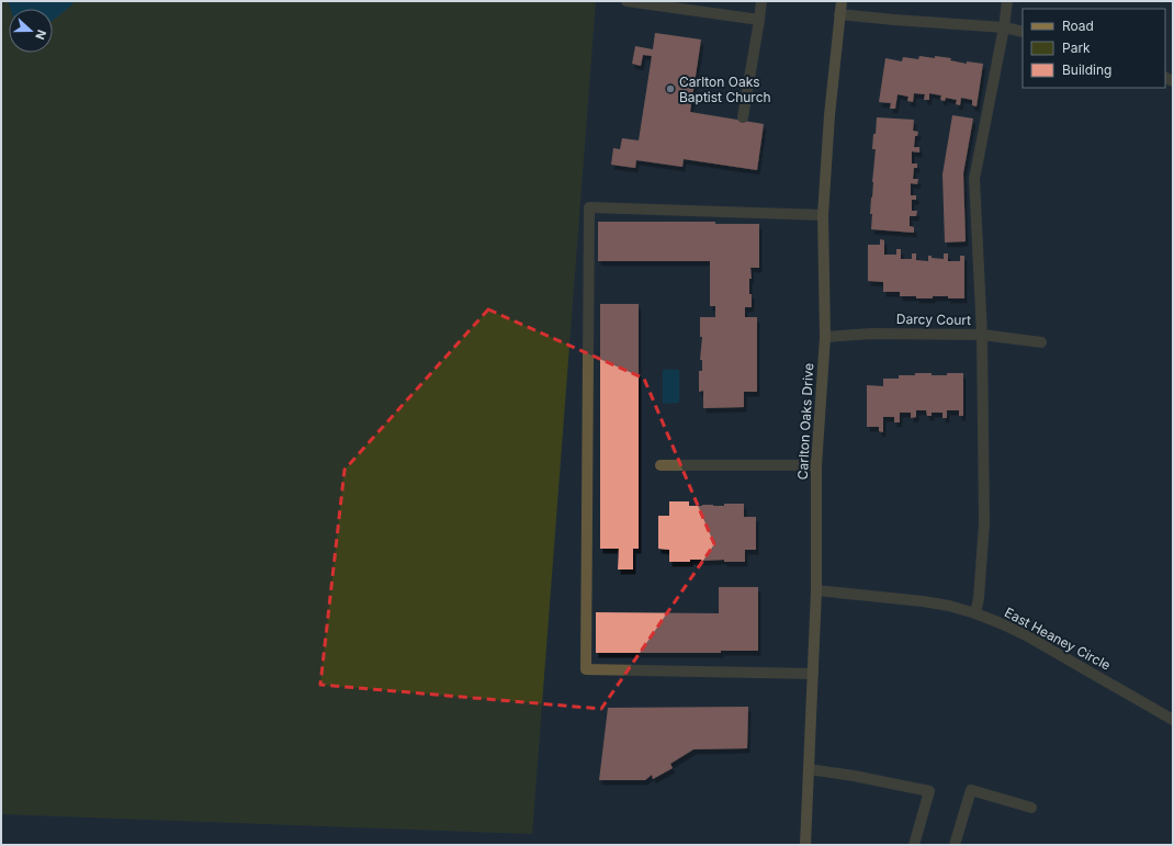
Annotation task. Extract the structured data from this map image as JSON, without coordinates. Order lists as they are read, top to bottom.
{
  "streets": {
    "main road": ["Carlton Oaks Drive"],
    "street": ["Darcy Court", "East Heaney Circle"]
  },
  "crossings": [
    ["Darcy Court", "Carlton Oaks Drive"],
    ["Carlton Oaks Drive", "East Heaney Circle"]
  ],
  "places": ["Carlton Oaks Baptist Church"],
  "legend": ["Road", "Park", "Building"],
  "north": "right"
}
